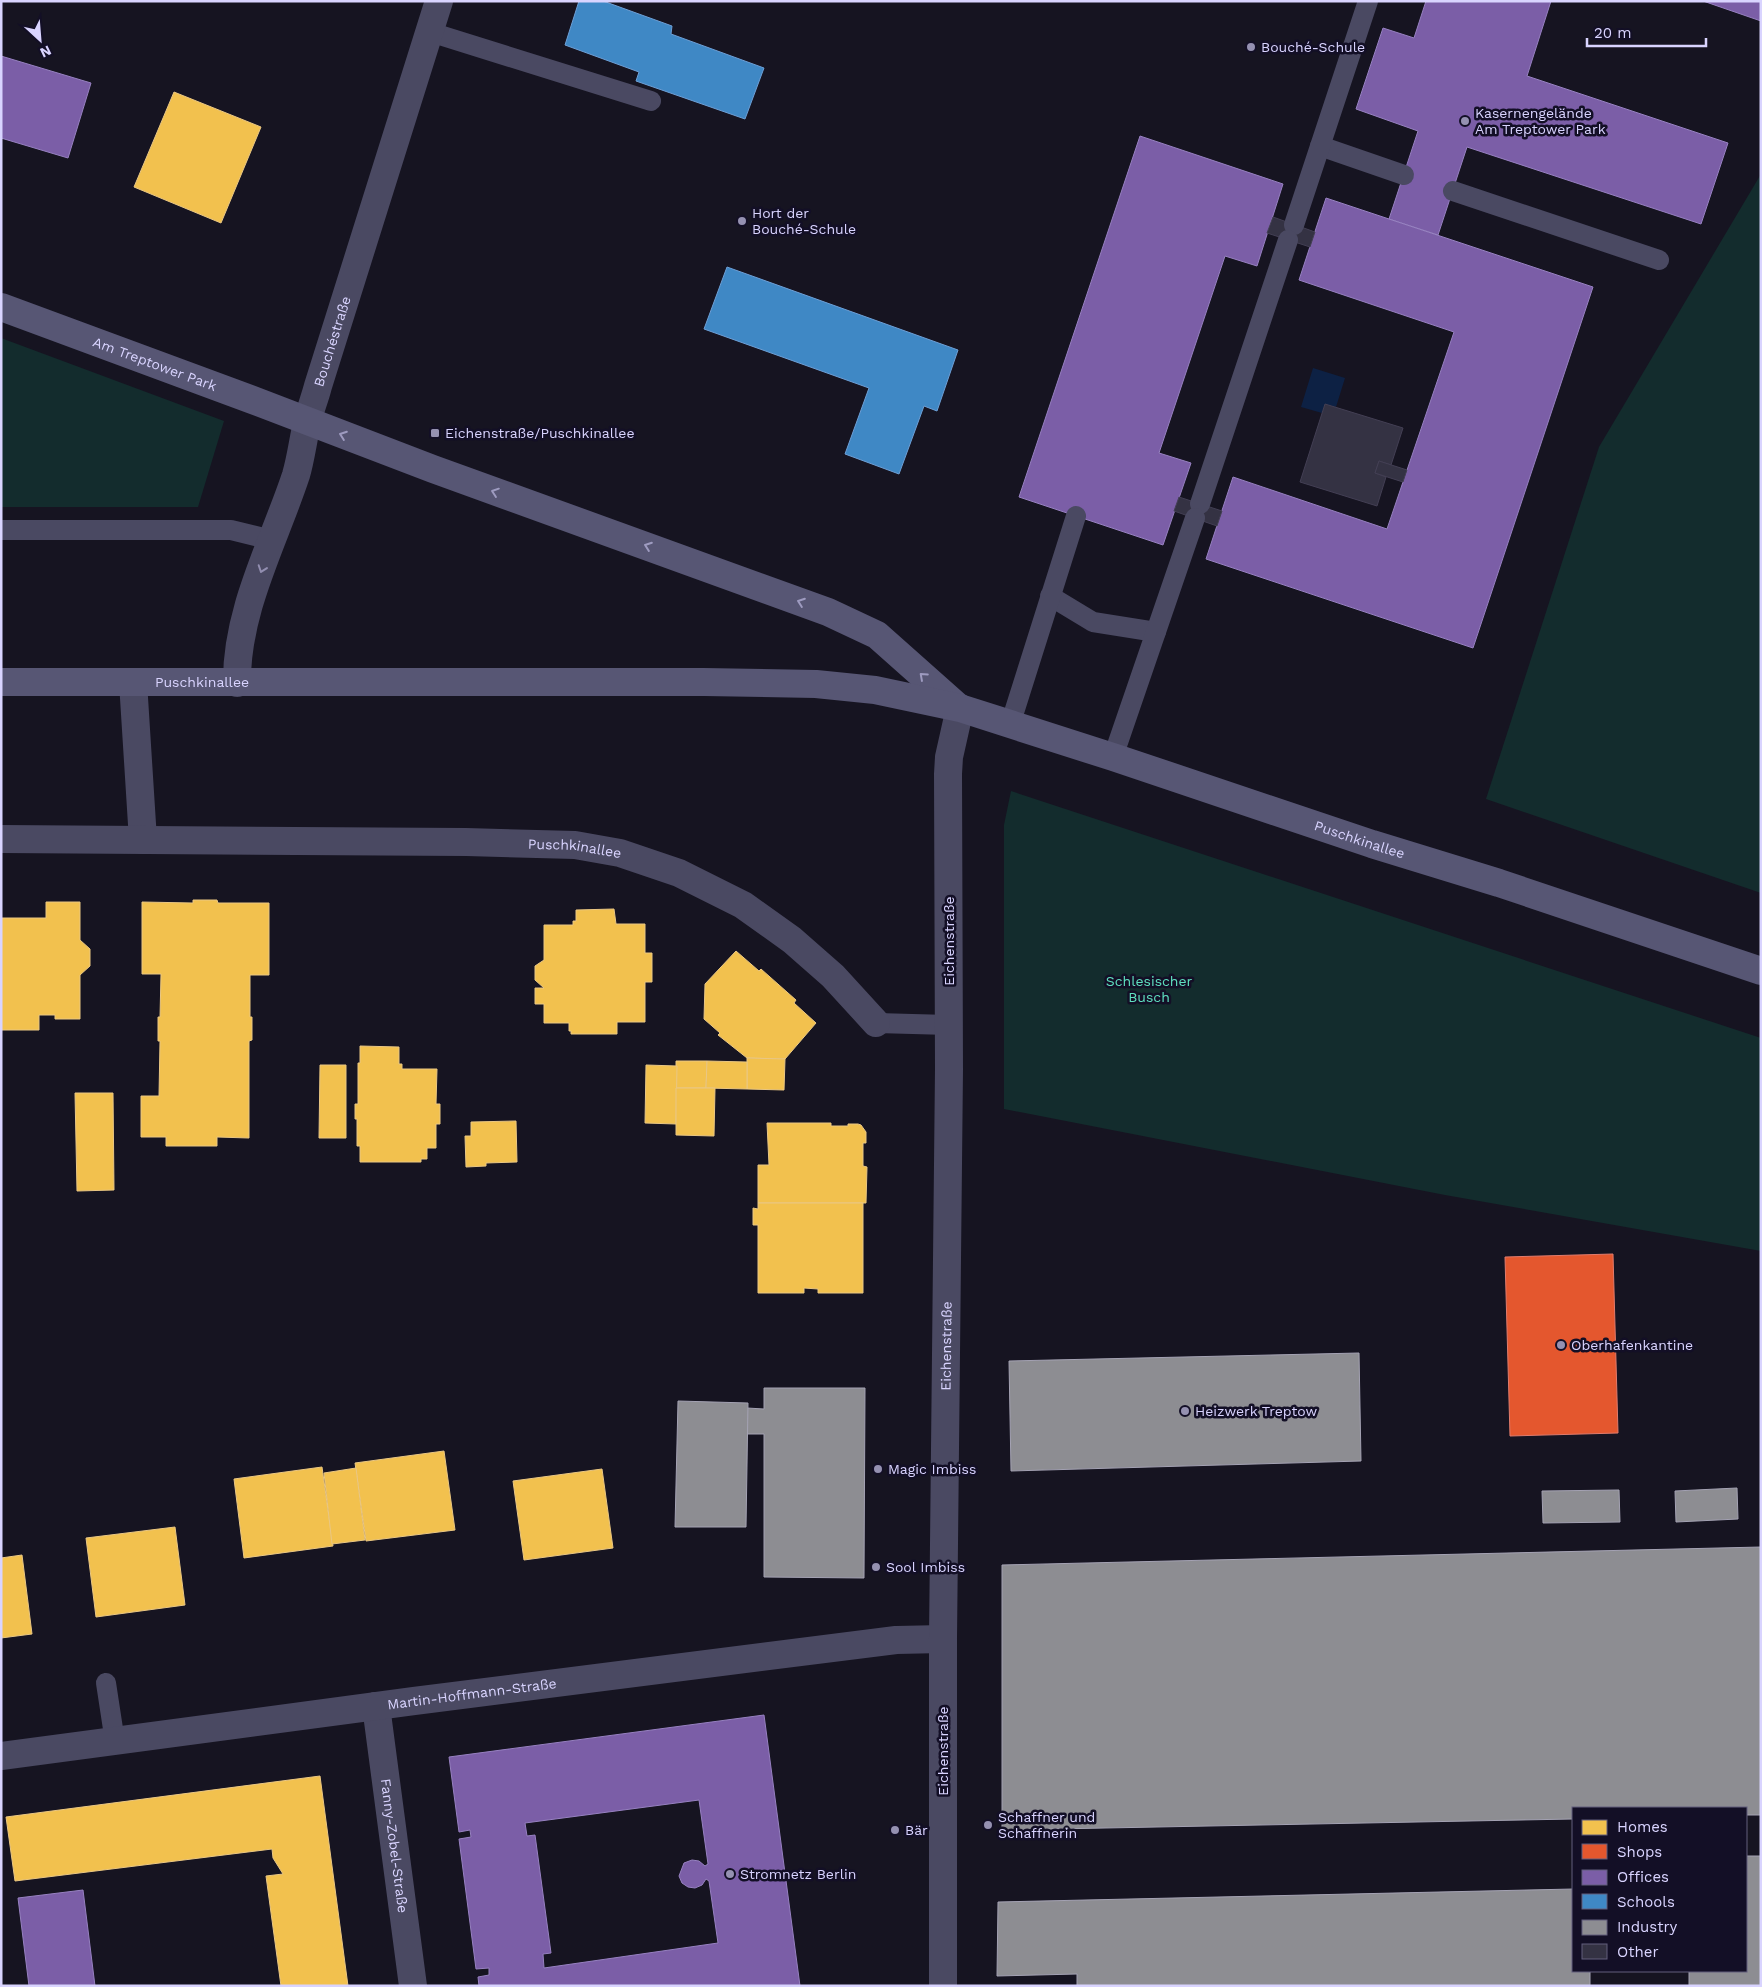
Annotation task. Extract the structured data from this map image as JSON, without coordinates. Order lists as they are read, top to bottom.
{
  "streets": {
    "main road": ["Am Treptower Park", "Puschkinallee"],
    "street": [
      "Bouchéstraße",
      "Eichenstraße",
      "Martin-Hoffmann-Straße",
      "Fanny-Zobel-Straße"
    ]
  },
  "crossings": [
    ["Bouchéstraße", "Am Treptower Park"],
    ["Bouchéstraße", "Puschkinallee"],
    ["Am Treptower Park", "Puschkinallee"],
    ["Puschkinallee", "Eichenstraße"],
    ["Eichenstraße", "Martin-Hoffmann-Straße"],
    ["Martin-Hoffmann-Straße", "Fanny-Zobel-Straße"]
  ],
  "parks": ["Schlesischer Busch"],
  "places": {
    "other": [
      "Bouché-Schule",
      "Kasernengelände Am Treptower Park",
      "Hort der Bouché-Schule",
      "Oberhafenkantine",
      "Heizwerk Treptow",
      "Magic Imbiss",
      "Sool Imbiss",
      "Schaffner und Schaffnerin",
      "Bär",
      "Stromnetz Berlin"
    ],
    "transit": ["Eichenstraße/Puschkinallee"]
  },
  "legend": [
    "Homes",
    "Shops",
    "Offices",
    "Schools",
    "Industry",
    "Other"
  ],
  "scale_bar": "20 m",
  "north": "bottom right"
}
